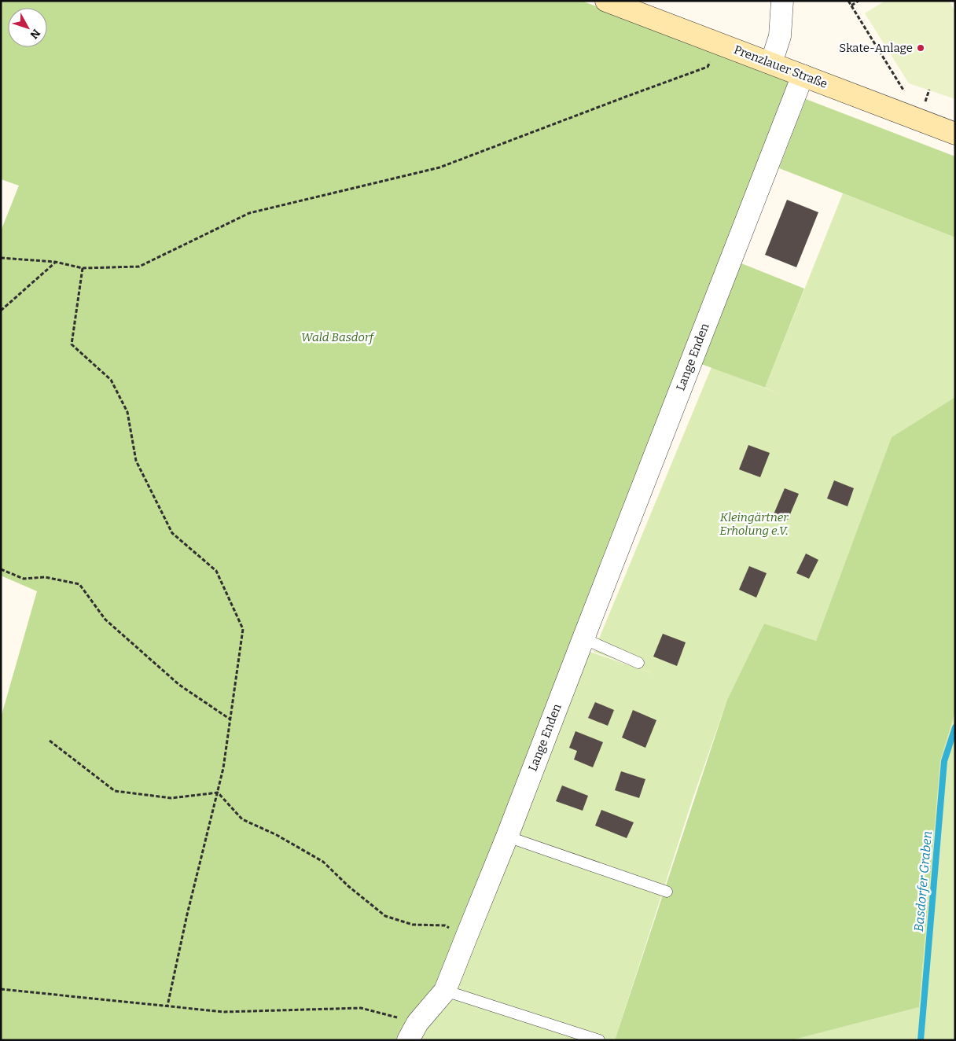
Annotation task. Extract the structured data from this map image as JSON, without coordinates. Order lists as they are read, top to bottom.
{
  "streets": {
    "main road": ["Prenzlauer Straße"],
    "street": ["Lange Enden"]
  },
  "crossings": [
    ["Prenzlauer Straße", "Lange Enden"]
  ],
  "water": ["Basdorfer Graben"],
  "parks": ["Wald Basdorf", "Kleingärtner Erholung e.V."],
  "places": ["Skate-Anlage"],
  "north": "bottom right"
}
